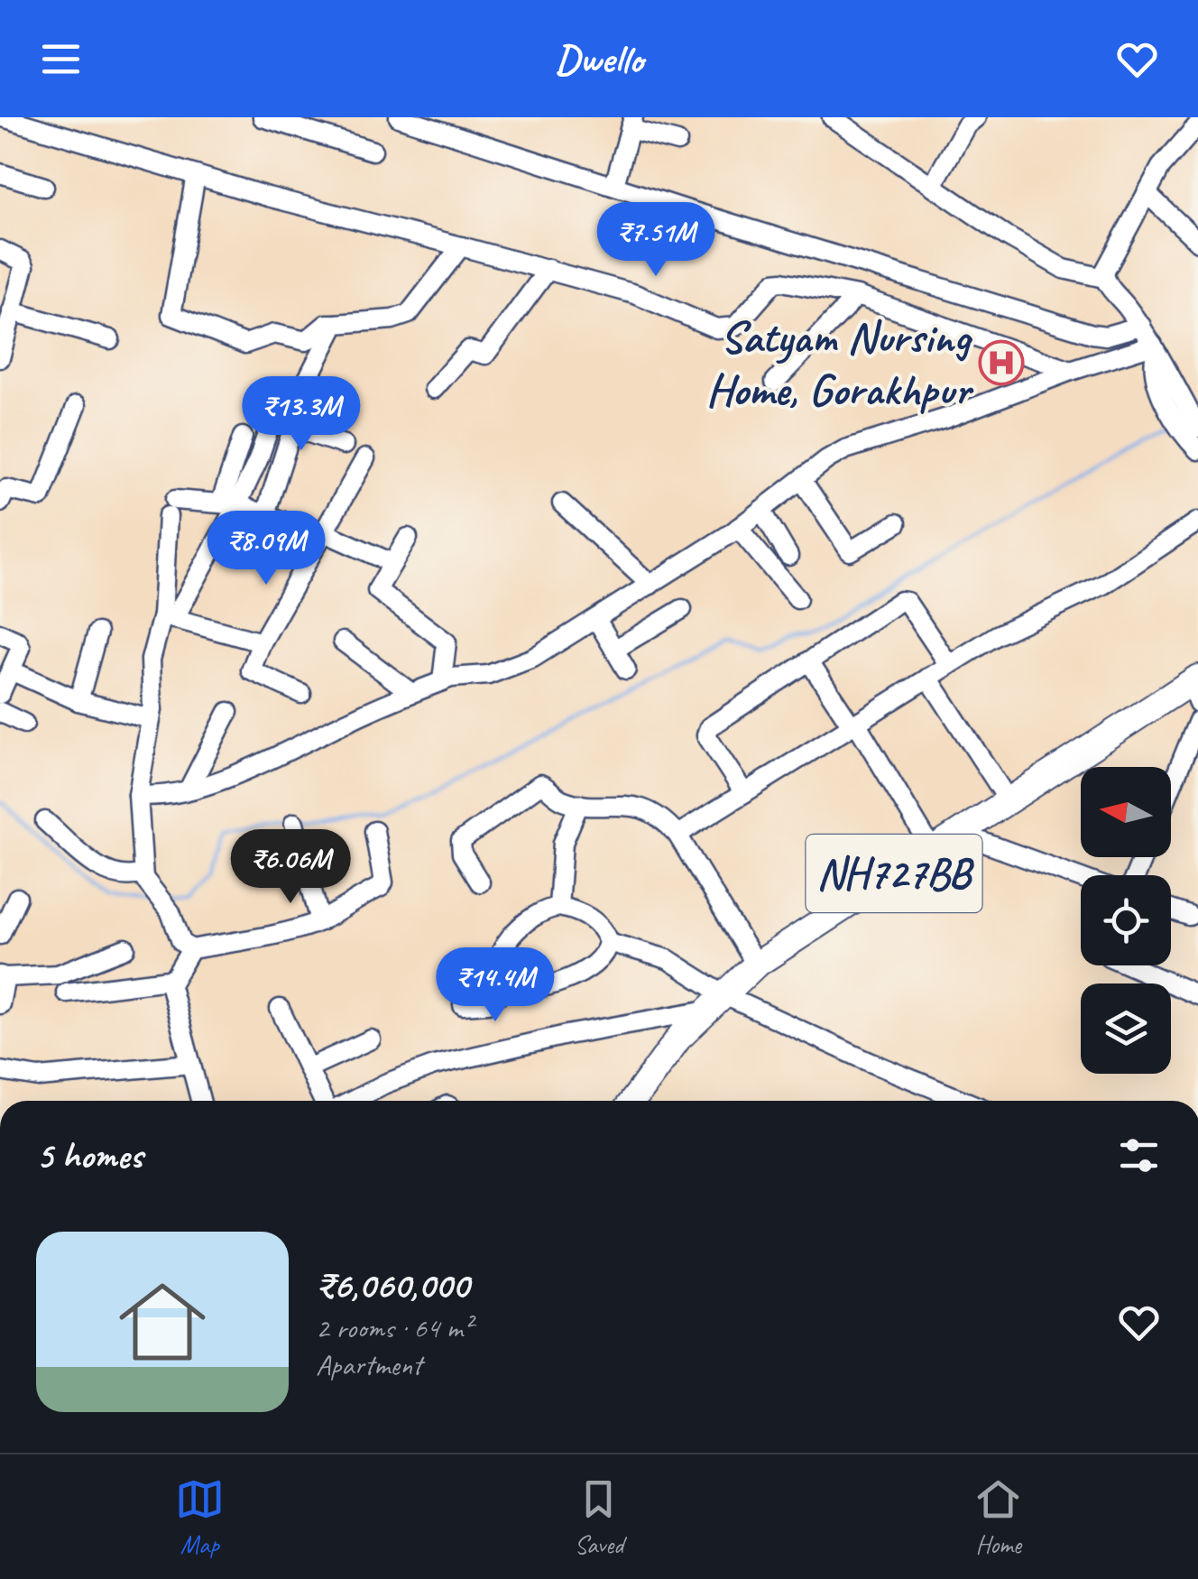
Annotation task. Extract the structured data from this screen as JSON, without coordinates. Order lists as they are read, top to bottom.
{
  "streets": {
    "highway": ["NH727BB"]
  },
  "places": {
    "hospital": ["Satyam Nursing Home, Gorakhpur"]
  },
  "north": "left",
  "page": {
    "header": "Dwello",
    "price": [
      "₹7.51M",
      "₹13.3M",
      "₹8.09M",
      "₹6.06M",
      "₹14.4M"
    ],
    "heading": "5 homes",
    "list": [
      {
        "name": "₹6,060,000",
        "note": "2 rooms · 64 m² · Apartment"
      }
    ],
    "tabs": ["Map", "Saved", "Home"]
  }
}
